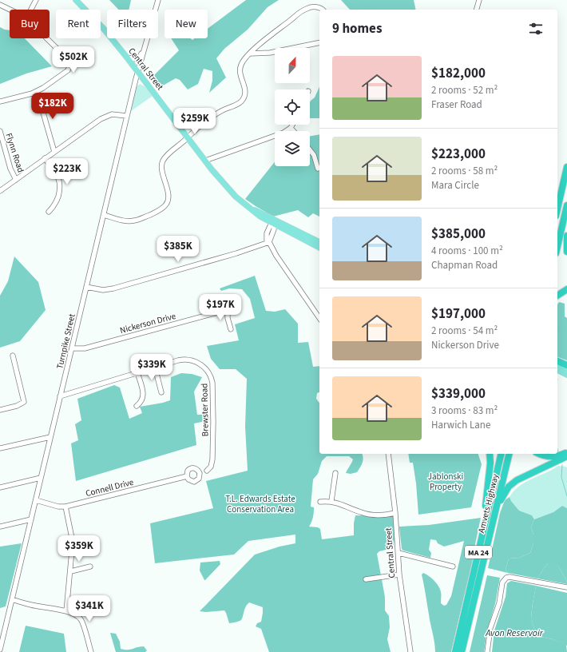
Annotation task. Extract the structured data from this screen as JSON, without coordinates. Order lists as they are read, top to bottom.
{
  "streets": {
    "highway": ["Amvets Highway", "MA 24"],
    "main road": ["Central Street"],
    "street": [
      "Flynn Road",
      "Nickerson Drive",
      "Turnpike Street",
      "Brewster Road",
      "Connell Drive"
    ]
  },
  "crossings": [
    ["Central Street", "Turnpike Street"],
    ["Nickerson Drive", "Turnpike Street"],
    ["Turnpike Street", "Brewster Road"],
    ["Turnpike Street", "Connell Drive"]
  ],
  "water": ["Avon Reservoir"],
  "parks": ["Jablonski Property", "T.L. Edwards Estate Conservation Area"],
  "north": "top",
  "page": {
    "chip": [
      "Buy",
      "Rent",
      "Filters",
      "New"
    ],
    "heading": "9 homes",
    "price": [
      "$502K",
      "$182K",
      "$259K",
      "$223K",
      "$385K",
      "$197K",
      "$339K",
      "$359K",
      "$341K"
    ],
    "list": [
      {
        "name": "$182,000",
        "note": "2 rooms · 52 m² · Fraser Road"
      },
      {
        "name": "$223,000",
        "note": "2 rooms · 58 m² · Mara Circle"
      },
      {
        "name": "$385,000",
        "note": "4 rooms · 100 m² · Chapman Road"
      },
      {
        "name": "$197,000",
        "note": "2 rooms · 54 m² · Nickerson Drive"
      },
      {
        "name": "$339,000",
        "note": "3 rooms · 83 m² · Harwich Lane"
      }
    ]
  }
}
